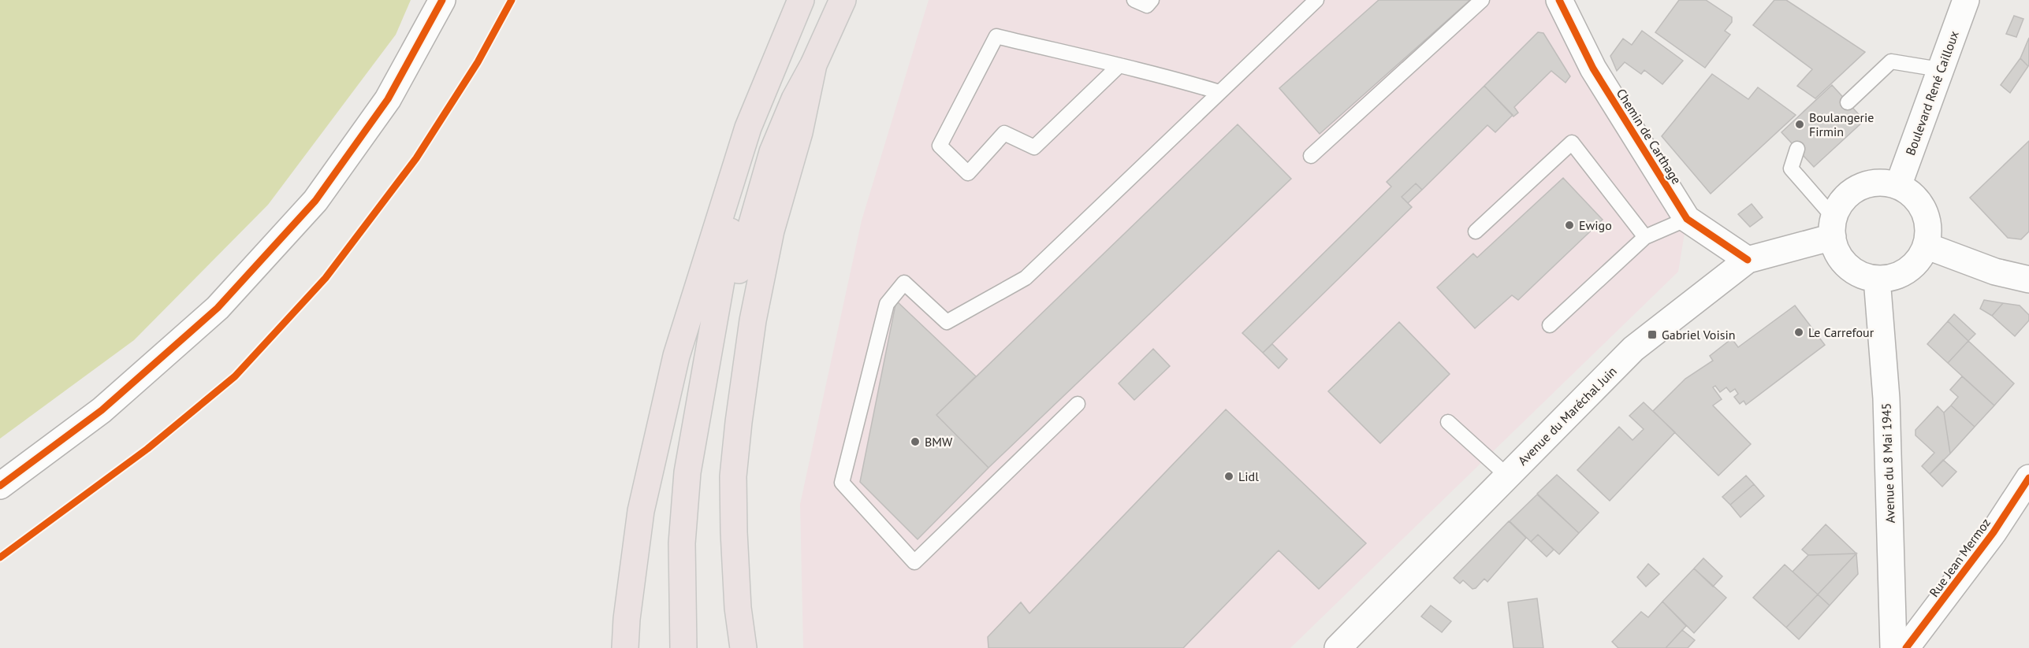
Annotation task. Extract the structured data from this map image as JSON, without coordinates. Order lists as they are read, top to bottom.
{
  "streets": {
    "main road": [
      "Boulevard René Cailloux",
      "Chemin de Carthage",
      "Avenue du Maréchal Juin",
      "Avenue du 8 Mai 1945",
      "Rue Jean Mermoz"
    ]
  },
  "crossings": [
    ["Boulevard René Cailloux", "Avenue du Maréchal Juin"],
    ["Boulevard René Cailloux", "Avenue du 8 Mai 1945"],
    ["Chemin de Carthage", "Avenue du Maréchal Juin"],
    ["Avenue du Maréchal Juin", "Avenue du 8 Mai 1945"]
  ],
  "places": {
    "other": [
      "Boulangerie Firmin",
      "Ewigo",
      "Le Carrefour",
      "BMW",
      "Lidl"
    ],
    "transit": ["Gabriel Voisin"]
  }
}
